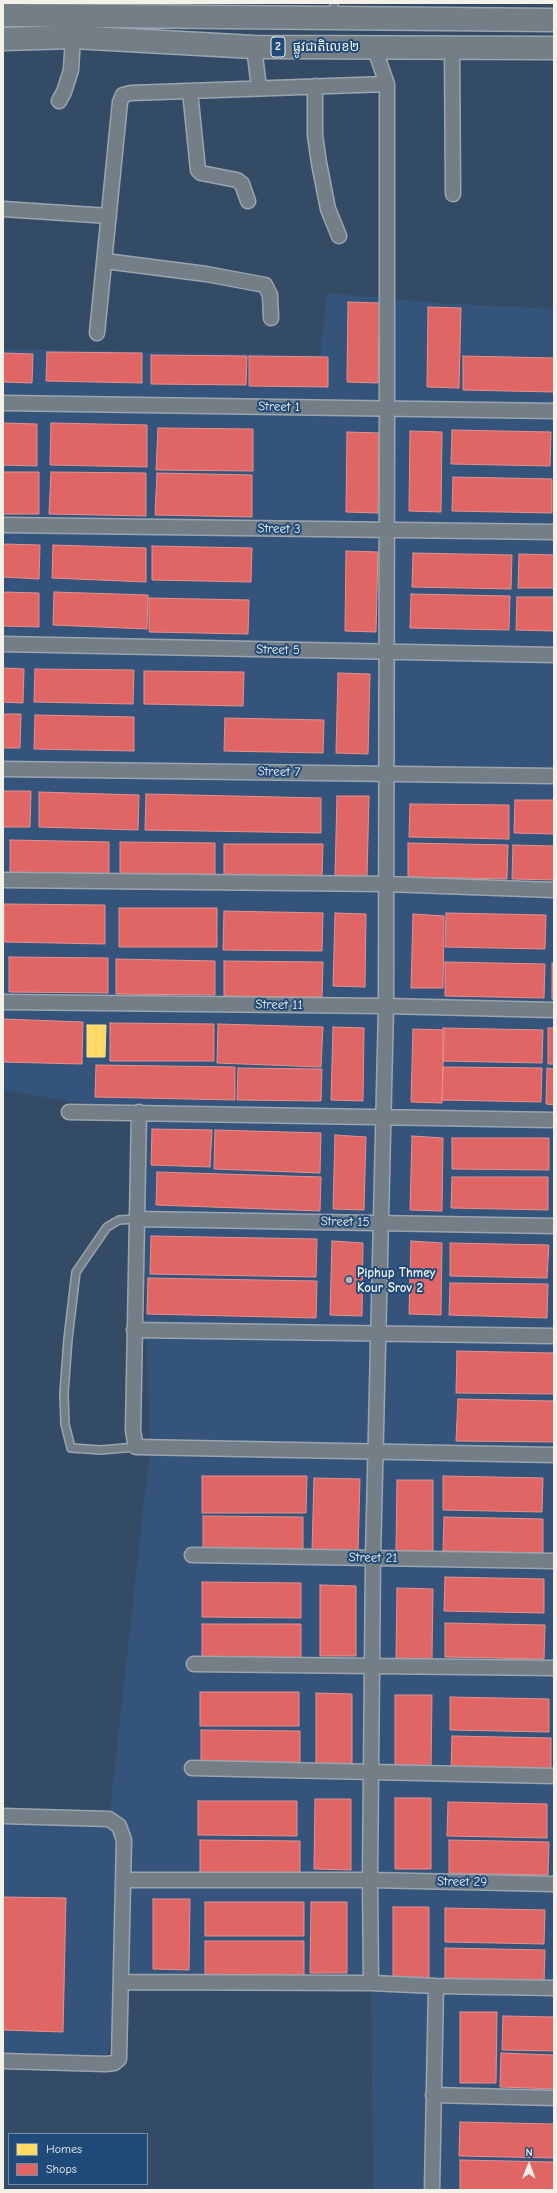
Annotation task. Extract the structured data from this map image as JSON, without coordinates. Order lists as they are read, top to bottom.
{
  "streets": {
    "highway": ["2", "ផ្លូវជាតិលេខ២"],
    "street": [
      "Street 1",
      "Street 3",
      "Street 5",
      "Street 7",
      "Street 11",
      "Street 15",
      "Street 21",
      "Street 29"
    ]
  },
  "places": ["Piphup Thmey Kour Srov 2"],
  "legend": ["Homes", "Shops"],
  "north": "top"
}
